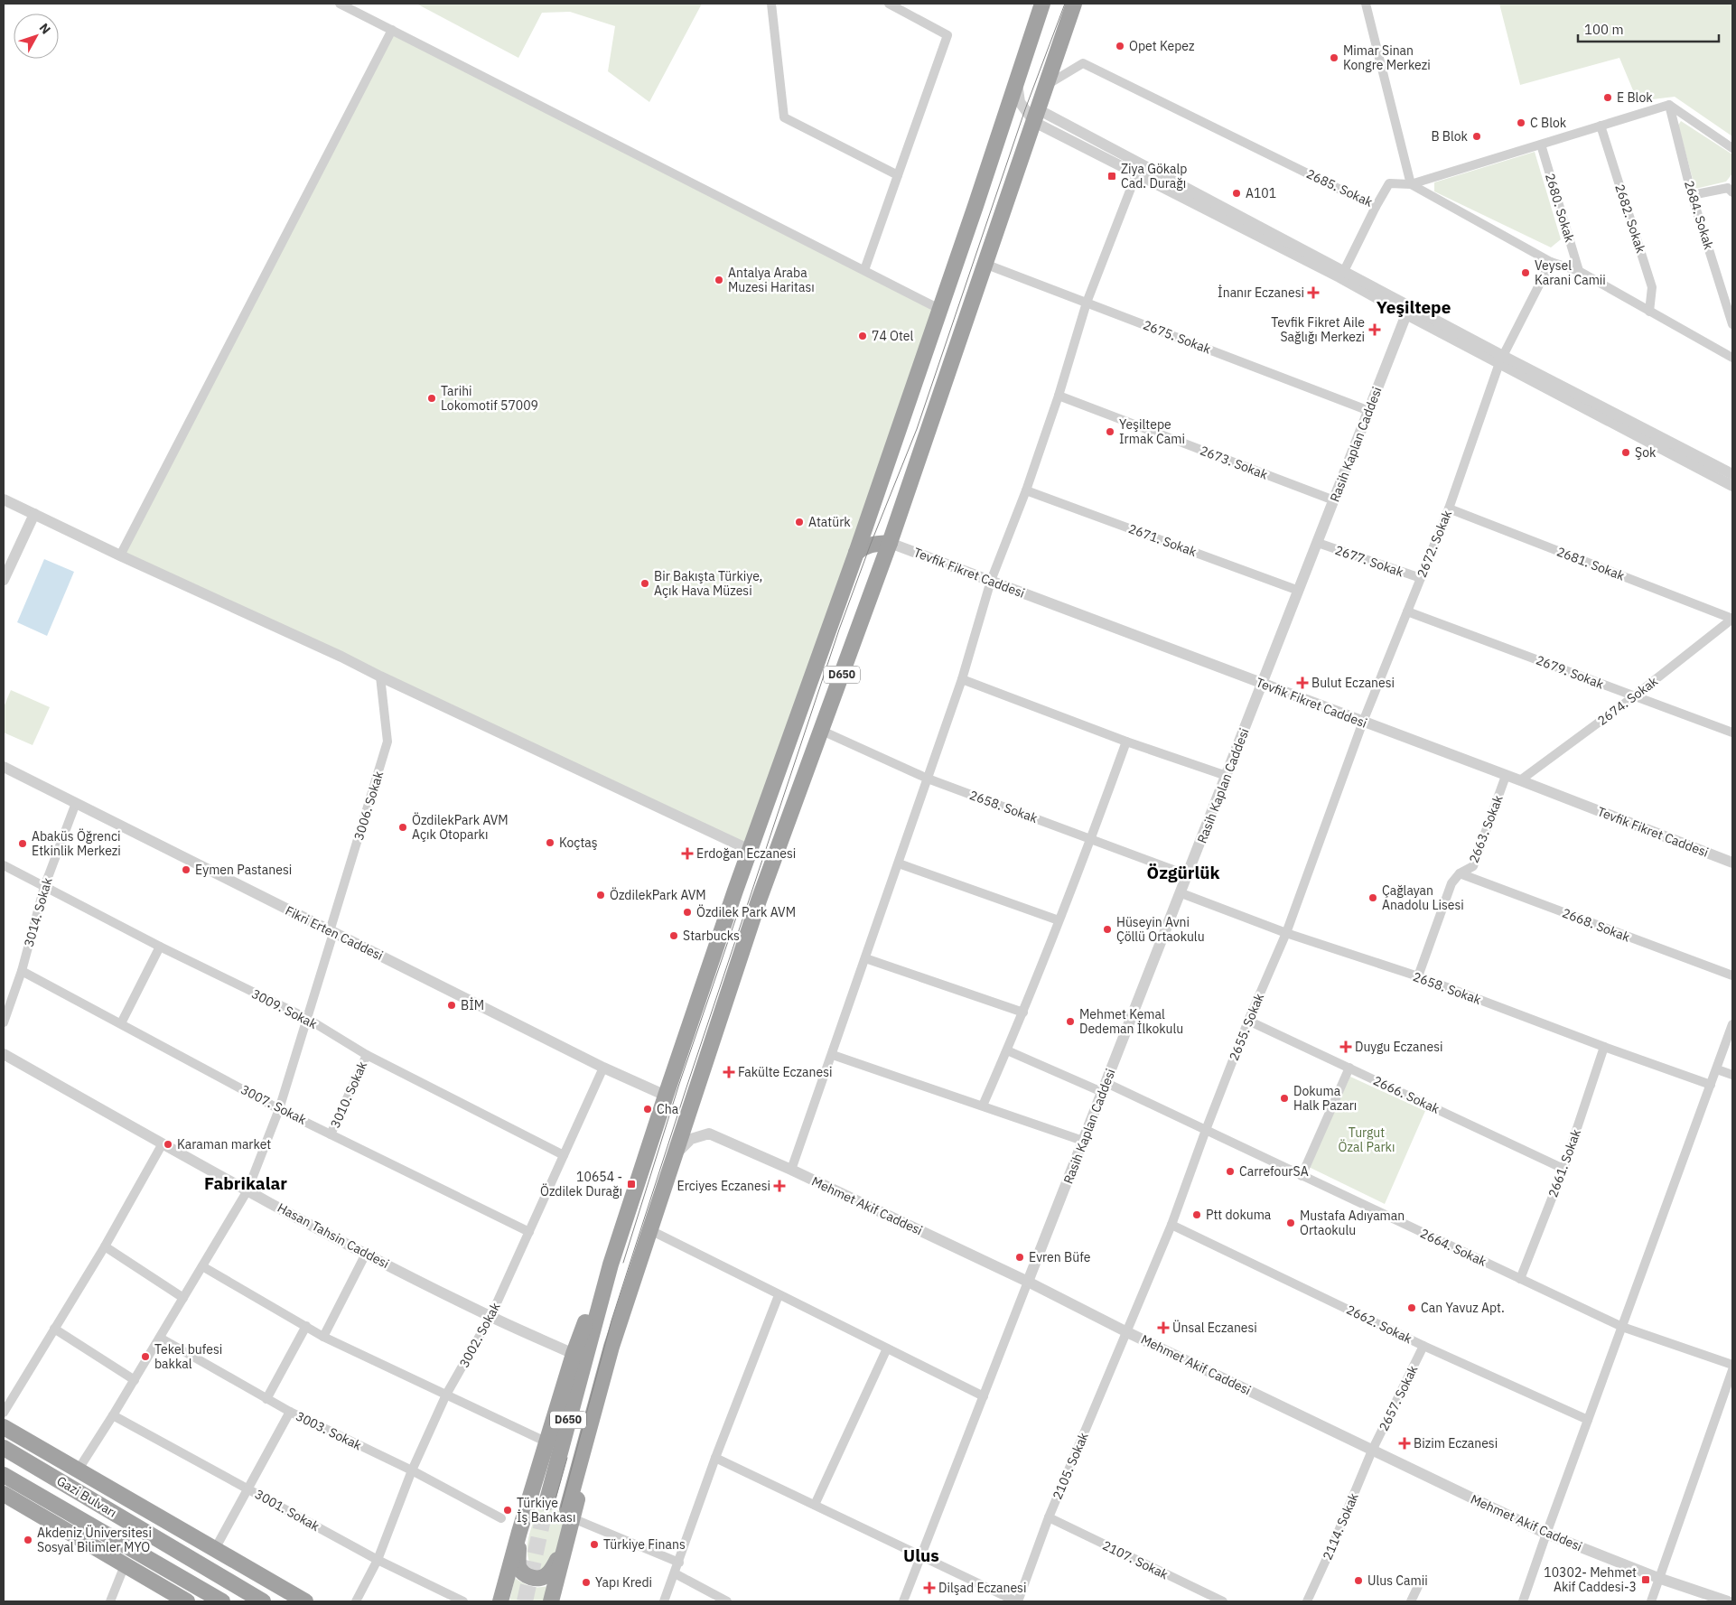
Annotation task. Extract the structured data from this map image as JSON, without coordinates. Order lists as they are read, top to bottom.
{
  "streets": {
    "highway": ["D650", "Gazi Bulvarı"],
    "street": [
      "2685. Sokak",
      "2680. Sokak",
      "2684. Sokak",
      "2682. Sokak",
      "2675. Sokak",
      "Rasih Kaplan Caddesi",
      "2673. Sokak",
      "2671. Sokak",
      "2672. Sokak",
      "2677. Sokak",
      "2681. Sokak",
      "Tevfik Fikret Caddesi",
      "2679. Sokak",
      "2674. Sokak",
      "3006. Sokak",
      "2658. Sokak",
      "2663. Sokak",
      "3014. Sokak",
      "2668. Sokak",
      "Fikri Erten Caddesi",
      "3009. Sokak",
      "2655. Sokak",
      "3010. Sokak",
      "2666. Sokak",
      "3007. Sokak",
      "2661. Sokak",
      "Mehmet Akif Caddesi",
      "Hasan Tahsin Caddesi",
      "2664. Sokak",
      "2662. Sokak",
      "3002. Sokak",
      "2657. Sokak",
      "3003. Sokak",
      "2105. Sokak",
      "3001. Sokak",
      "2114. Sokak",
      "2107. Sokak"
    ]
  },
  "crossings": [
    ["2685. Sokak", "2680. Sokak"],
    ["2685. Sokak", "2684. Sokak"],
    ["2685. Sokak", "2682. Sokak"],
    ["2685. Sokak", "D650"],
    ["2675. Sokak", "Rasih Kaplan Caddesi"],
    ["2675. Sokak", "D650"],
    ["Rasih Kaplan Caddesi", "2673. Sokak"],
    ["Rasih Kaplan Caddesi", "2671. Sokak"],
    ["Rasih Kaplan Caddesi", "2677. Sokak"],
    ["Rasih Kaplan Caddesi", "Tevfik Fikret Caddesi"],
    ["Rasih Kaplan Caddesi", "2658. Sokak"],
    ["Rasih Kaplan Caddesi", "Mehmet Akif Caddesi"],
    ["Rasih Kaplan Caddesi", "2664. Sokak"],
    ["2672. Sokak", "2677. Sokak"],
    ["2672. Sokak", "2681. Sokak"],
    ["2672. Sokak", "Tevfik Fikret Caddesi"],
    ["2672. Sokak", "2679. Sokak"],
    ["2672. Sokak", "2655. Sokak"],
    ["2681. Sokak", "2674. Sokak"],
    ["Tevfik Fikret Caddesi", "D650"],
    ["Tevfik Fikret Caddesi", "2674. Sokak"],
    ["Tevfik Fikret Caddesi", "2663. Sokak"],
    ["Tevfik Fikret Caddesi", "2655. Sokak"],
    ["2679. Sokak", "2674. Sokak"],
    ["D650", "2658. Sokak"],
    ["D650", "Fikri Erten Caddesi"],
    ["D650", "Mehmet Akif Caddesi"],
    ["3006. Sokak", "Fikri Erten Caddesi"],
    ["3006. Sokak", "3009. Sokak"],
    ["3006. Sokak", "3007. Sokak"],
    ["3006. Sokak", "Hasan Tahsin Caddesi"],
    ["3006. Sokak", "3003. Sokak"],
    ["3006. Sokak", "3001. Sokak"],
    ["2658. Sokak", "2663. Sokak"],
    ["2658. Sokak", "2655. Sokak"],
    ["2658. Sokak", "2661. Sokak"],
    ["2663. Sokak", "2668. Sokak"],
    ["3014. Sokak", "Fikri Erten Caddesi"],
    ["3014. Sokak", "3009. Sokak"],
    ["3014. Sokak", "3007. Sokak"],
    ["Fikri Erten Caddesi", "3002. Sokak"],
    ["3009. Sokak", "3010. Sokak"],
    ["3009. Sokak", "3002. Sokak"],
    ["2655. Sokak", "2666. Sokak"],
    ["2655. Sokak", "Mehmet Akif Caddesi"],
    ["2655. Sokak", "2664. Sokak"],
    ["2655. Sokak", "2662. Sokak"],
    ["2655. Sokak", "2105. Sokak"],
    ["3010. Sokak", "3007. Sokak"],
    ["2666. Sokak", "2661. Sokak"],
    ["3007. Sokak", "3002. Sokak"],
    ["2661. Sokak", "2664. Sokak"],
    ["Mehmet Akif Caddesi", "2657. Sokak"],
    ["Mehmet Akif Caddesi", "2105. Sokak"],
    ["Mehmet Akif Caddesi", "2114. Sokak"],
    ["Hasan Tahsin Caddesi", "3002. Sokak"],
    ["2662. Sokak", "2657. Sokak"],
    ["3002. Sokak", "3003. Sokak"],
    ["3002. Sokak", "3001. Sokak"],
    ["2657. Sokak", "2114. Sokak"],
    ["2105. Sokak", "2107. Sokak"]
  ],
  "districts": [
    "Yeşiltepe",
    "Özgürlük",
    "Fabrikalar",
    "Ulus"
  ],
  "parks": ["Turgut Özal Parkı"],
  "places": {
    "other": [
      "Opet Kepez",
      "Mimar Sinan Kongre Merkezi",
      "E Blok",
      "C Blok",
      "B Blok",
      "A101",
      "Veysel Karani Camii",
      "Antalya Araba Muzesi Haritası",
      "74 Otel",
      "Tarihi Lokomotif 57009",
      "Yeşiltepe Irmak Cami",
      "Şok",
      "Atatürk",
      "Bir Bakışta Türkiye, Açık Hava Müzesi",
      "ÖzdilekPark AVM Açık Otoparkı",
      "Koçtaş",
      "Abaküs Öğrenci Etkinlik Merkezi",
      "Eymen Pastanesi",
      "ÖzdilekPark AVM",
      "Çağlayan Anadolu Lisesi",
      "Özdilek Park AVM",
      "Hüseyin Avni Çöllü Ortaokulu",
      "Starbucks",
      "BİM",
      "Mehmet Kemal Dedeman İlkokulu",
      "Dokuma Halk Pazarı",
      "Cha",
      "Karaman market",
      "CarrefourSA",
      "Ptt dokuma",
      "Mustafa Adıyaman Ortaokulu",
      "Evren Büfe",
      "Can Yavuz Apt.",
      "Tekel bufesi bakkal",
      "Türkiye İş Bankası",
      "Akdeniz Üniversitesi Sosyal Bilimler MYO",
      "Türkiye Finans",
      "Ulus Camii",
      "Yapı Kredi"
    ],
    "transit": ["Ziya Gökalp Cad. Durağı", "10654 - Özdilek Durağı", "10302- Mehmet Akif Caddesi-3"],
    "health": [
      "İnanır Eczanesi",
      "Tevfik Fikret Aile Sağlığı Merkezi",
      "Bulut Eczanesi",
      "Erdoğan Eczanesi",
      "Duygu Eczanesi",
      "Fakülte Eczanesi",
      "Erciyes Eczanesi",
      "Ünsal Eczanesi",
      "Bizim Eczanesi",
      "Dilşad Eczanesi"
    ]
  },
  "scale_bar": "100 m",
  "north": "top right"
}
